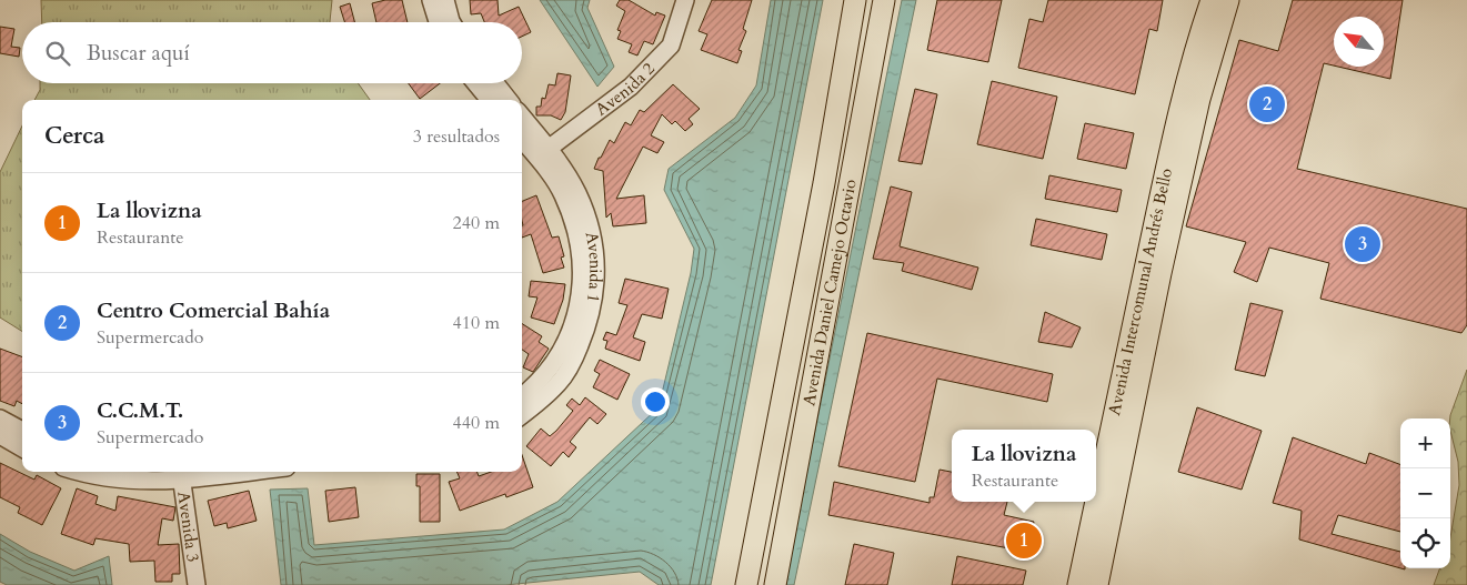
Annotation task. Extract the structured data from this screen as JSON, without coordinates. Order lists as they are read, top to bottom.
{
  "streets": {
    "main road": ["Avenida Intercomunal Andrés Bello", "Avenida Daniel Camejo Octavio"],
    "street": ["Avenida 2", "Avenida 1", "Avenida 3"]
  },
  "crossings": [
    ["Avenida 2", "Avenida 1"]
  ],
  "north": "top left",
  "page": {
    "search": "Buscar aquí",
    "pins": ["2", "3", "1"],
    "heading": ["Cerca", "3 resultados"],
    "list": [
      {
        "mark": "1",
        "name": "La llovizna",
        "note": "Restaurante",
        "value": "240 m"
      },
      {
        "mark": "2",
        "name": "Centro Comercial Bahía",
        "note": "Supermercado",
        "value": "410 m"
      },
      {
        "mark": "3",
        "name": "C.C.M.T.",
        "note": "Supermercado",
        "value": "440 m"
      }
    ],
    "map_buttons": ["+", "−"],
    "popup": ["La llovizna", "Restaurante"]
  }
}
